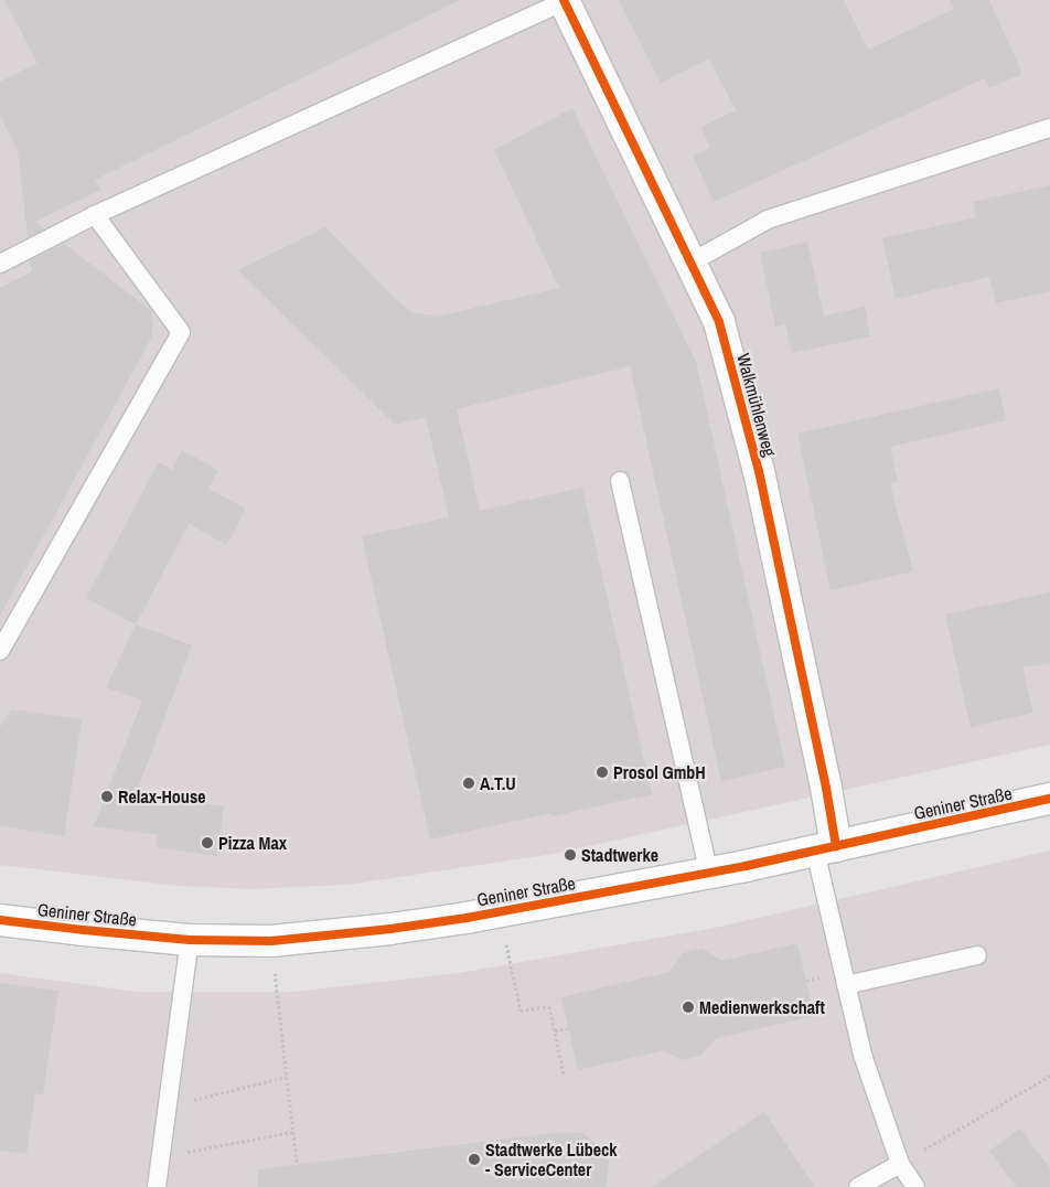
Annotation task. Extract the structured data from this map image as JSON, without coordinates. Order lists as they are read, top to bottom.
{
  "streets": {
    "main road": ["Walkmühlenweg", "Geniner Straße"]
  },
  "crossings": [
    ["Walkmühlenweg", "Geniner Straße"]
  ],
  "places": [
    "Prosol GmbH",
    "A.T.U",
    "Relax-House",
    "Pizza Max",
    "Stadtwerke",
    "Medienwerkschaft",
    "Stadtwerke Lübeck - ServiceCenter"
  ]
}
